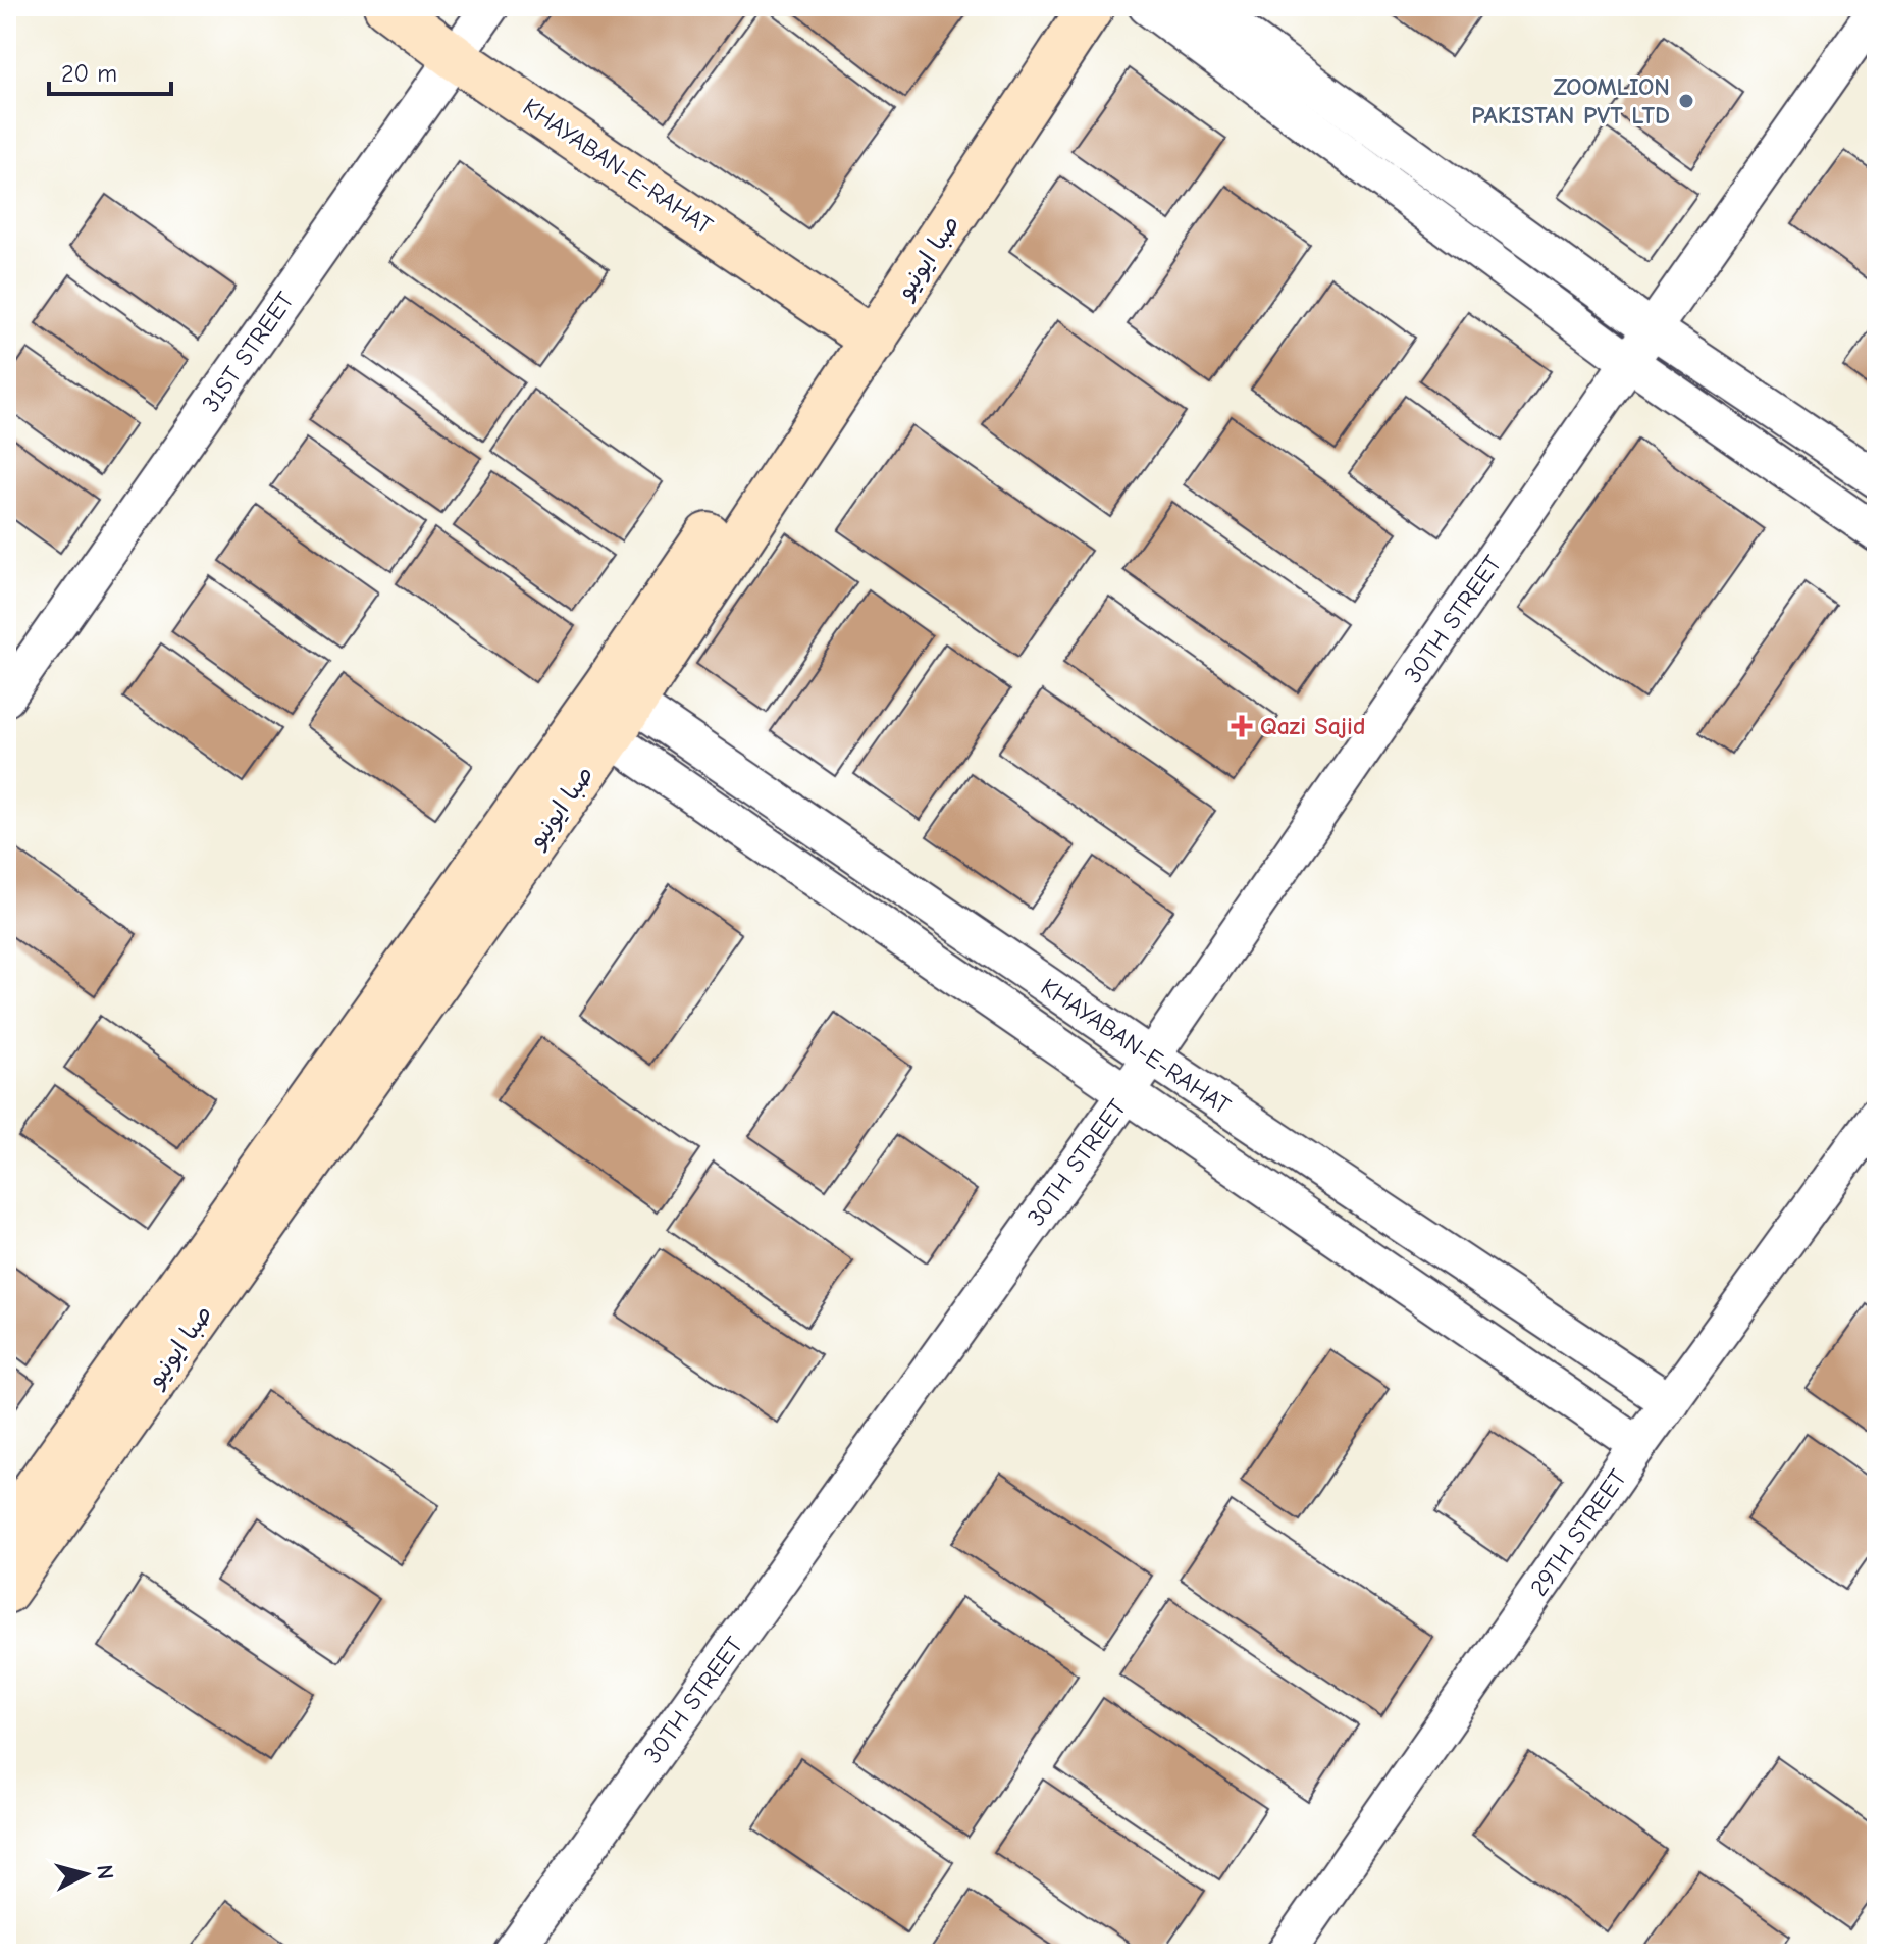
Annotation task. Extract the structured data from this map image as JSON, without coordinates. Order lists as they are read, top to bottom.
{
  "streets": {
    "main road": ["KHAYABAN-E-RAHAT", "صبا ایونیو"],
    "street": ["31ST STREET", "30TH STREET", "29TH STREET"]
  },
  "crossings": [
    ["KHAYABAN-E-RAHAT", "صبا ایونیو"],
    ["KHAYABAN-E-RAHAT", "31ST STREET"],
    ["KHAYABAN-E-RAHAT", "30TH STREET"],
    ["KHAYABAN-E-RAHAT", "29TH STREET"]
  ],
  "places": {
    "other": ["ZOOMLION PAKISTAN PVT LTD"],
    "health": ["Qazi Sajid"]
  },
  "scale_bar": "20 m",
  "north": "right"
}
